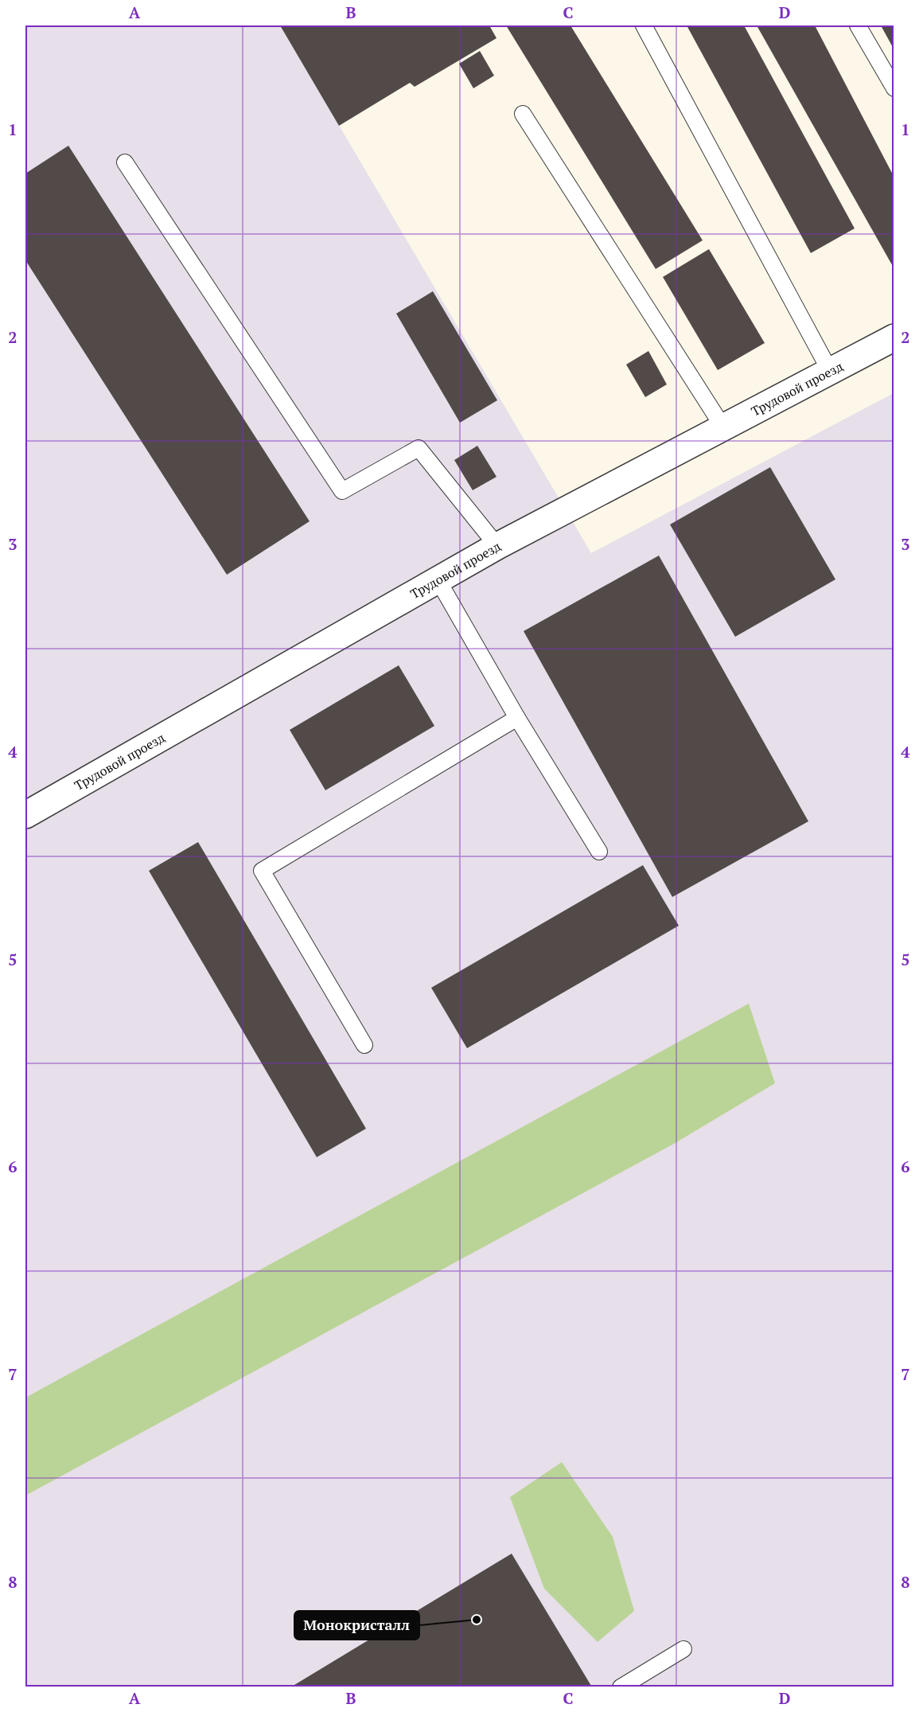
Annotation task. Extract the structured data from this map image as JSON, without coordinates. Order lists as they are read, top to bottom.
{
  "streets": {
    "street": ["Трудовой проезд"]
  },
  "places": ["Монокристалл"],
  "grid": {
    "columns": [
      "A",
      "B",
      "C",
      "D"
    ],
    "rows": [
      "1",
      "2",
      "3",
      "4",
      "5",
      "6",
      "7",
      "8"
    ]
  }
}
